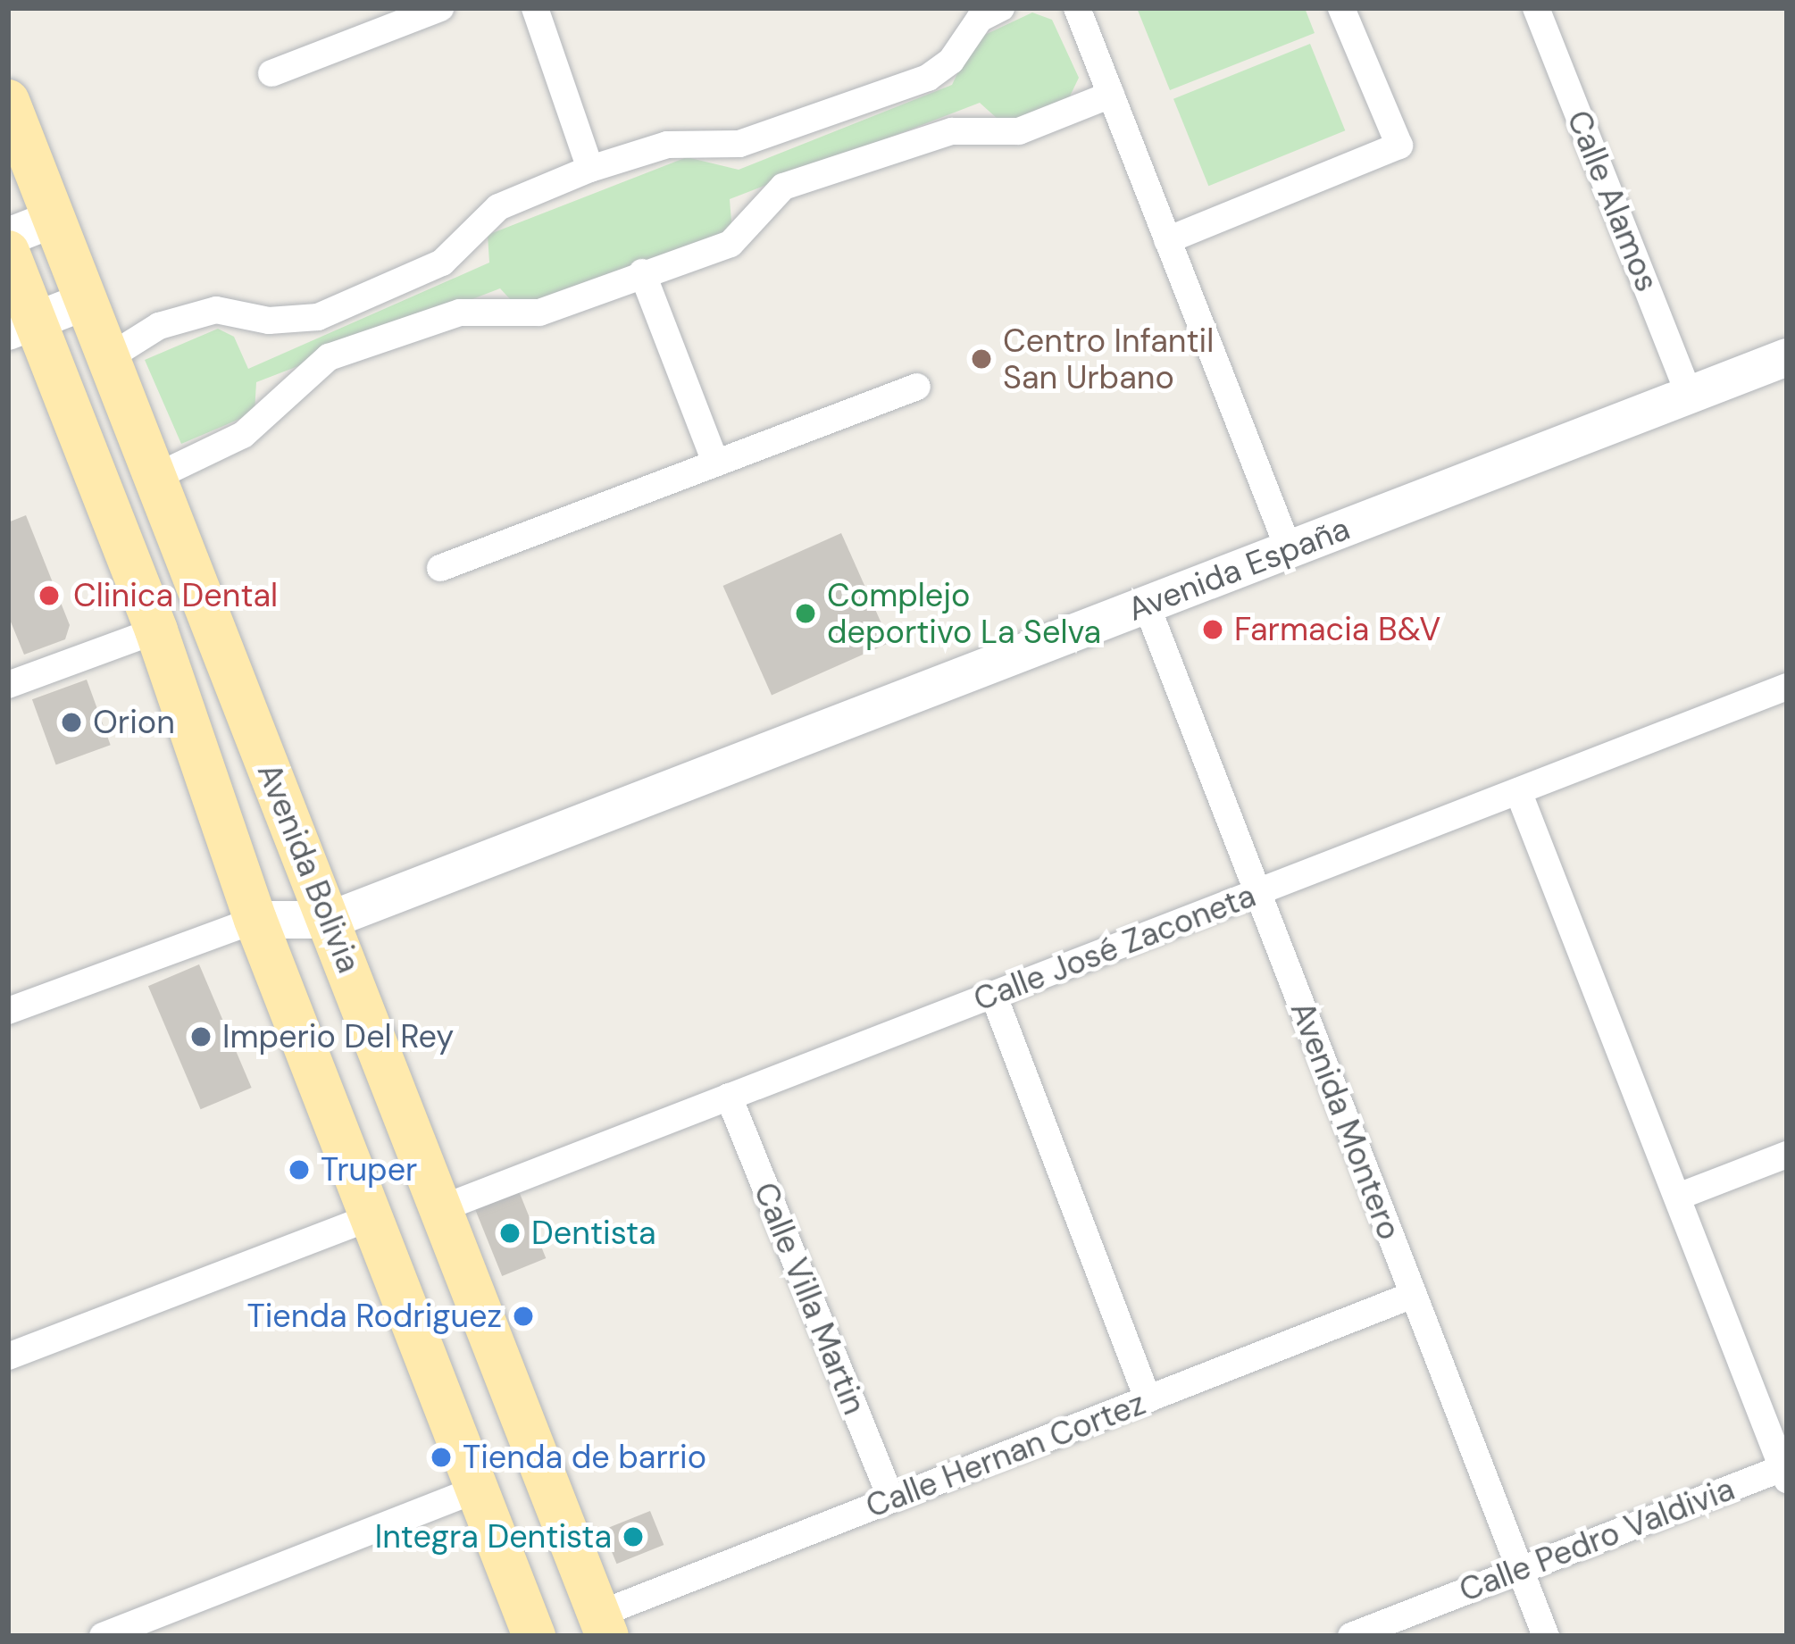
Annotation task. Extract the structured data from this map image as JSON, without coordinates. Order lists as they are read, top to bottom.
{
  "streets": {
    "main road": ["Avenida Bolivia"],
    "street": [
      "Calle Alamos",
      "Avenida España",
      "Calle José Zaconeta",
      "Avenida Montero",
      "Calle Villa Martin",
      "Calle Hernan Cortez",
      "Calle Pedro Valdivia"
    ]
  },
  "crossings": [
    ["Calle Alamos", "Avenida España"],
    ["Avenida España", "Avenida Bolivia"],
    ["Avenida España", "Avenida Montero"],
    ["Avenida Bolivia", "Calle José Zaconeta"],
    ["Avenida Bolivia", "Calle Hernan Cortez"],
    ["Calle José Zaconeta", "Avenida Montero"],
    ["Calle José Zaconeta", "Calle Villa Martin"],
    ["Avenida Montero", "Calle Hernan Cortez"],
    ["Avenida Montero", "Calle Pedro Valdivia"],
    ["Calle Villa Martin", "Calle Hernan Cortez"]
  ],
  "places": [
    "Centro Infantil San Urbano",
    "Clinica Dental",
    "Complejo deportivo La Selva",
    "Farmacia B&V",
    "Orion",
    "Imperio Del Rey",
    "Truper",
    "Dentista",
    "Tienda Rodriguez",
    "Tienda de barrio",
    "Integra Dentista"
  ]
}
